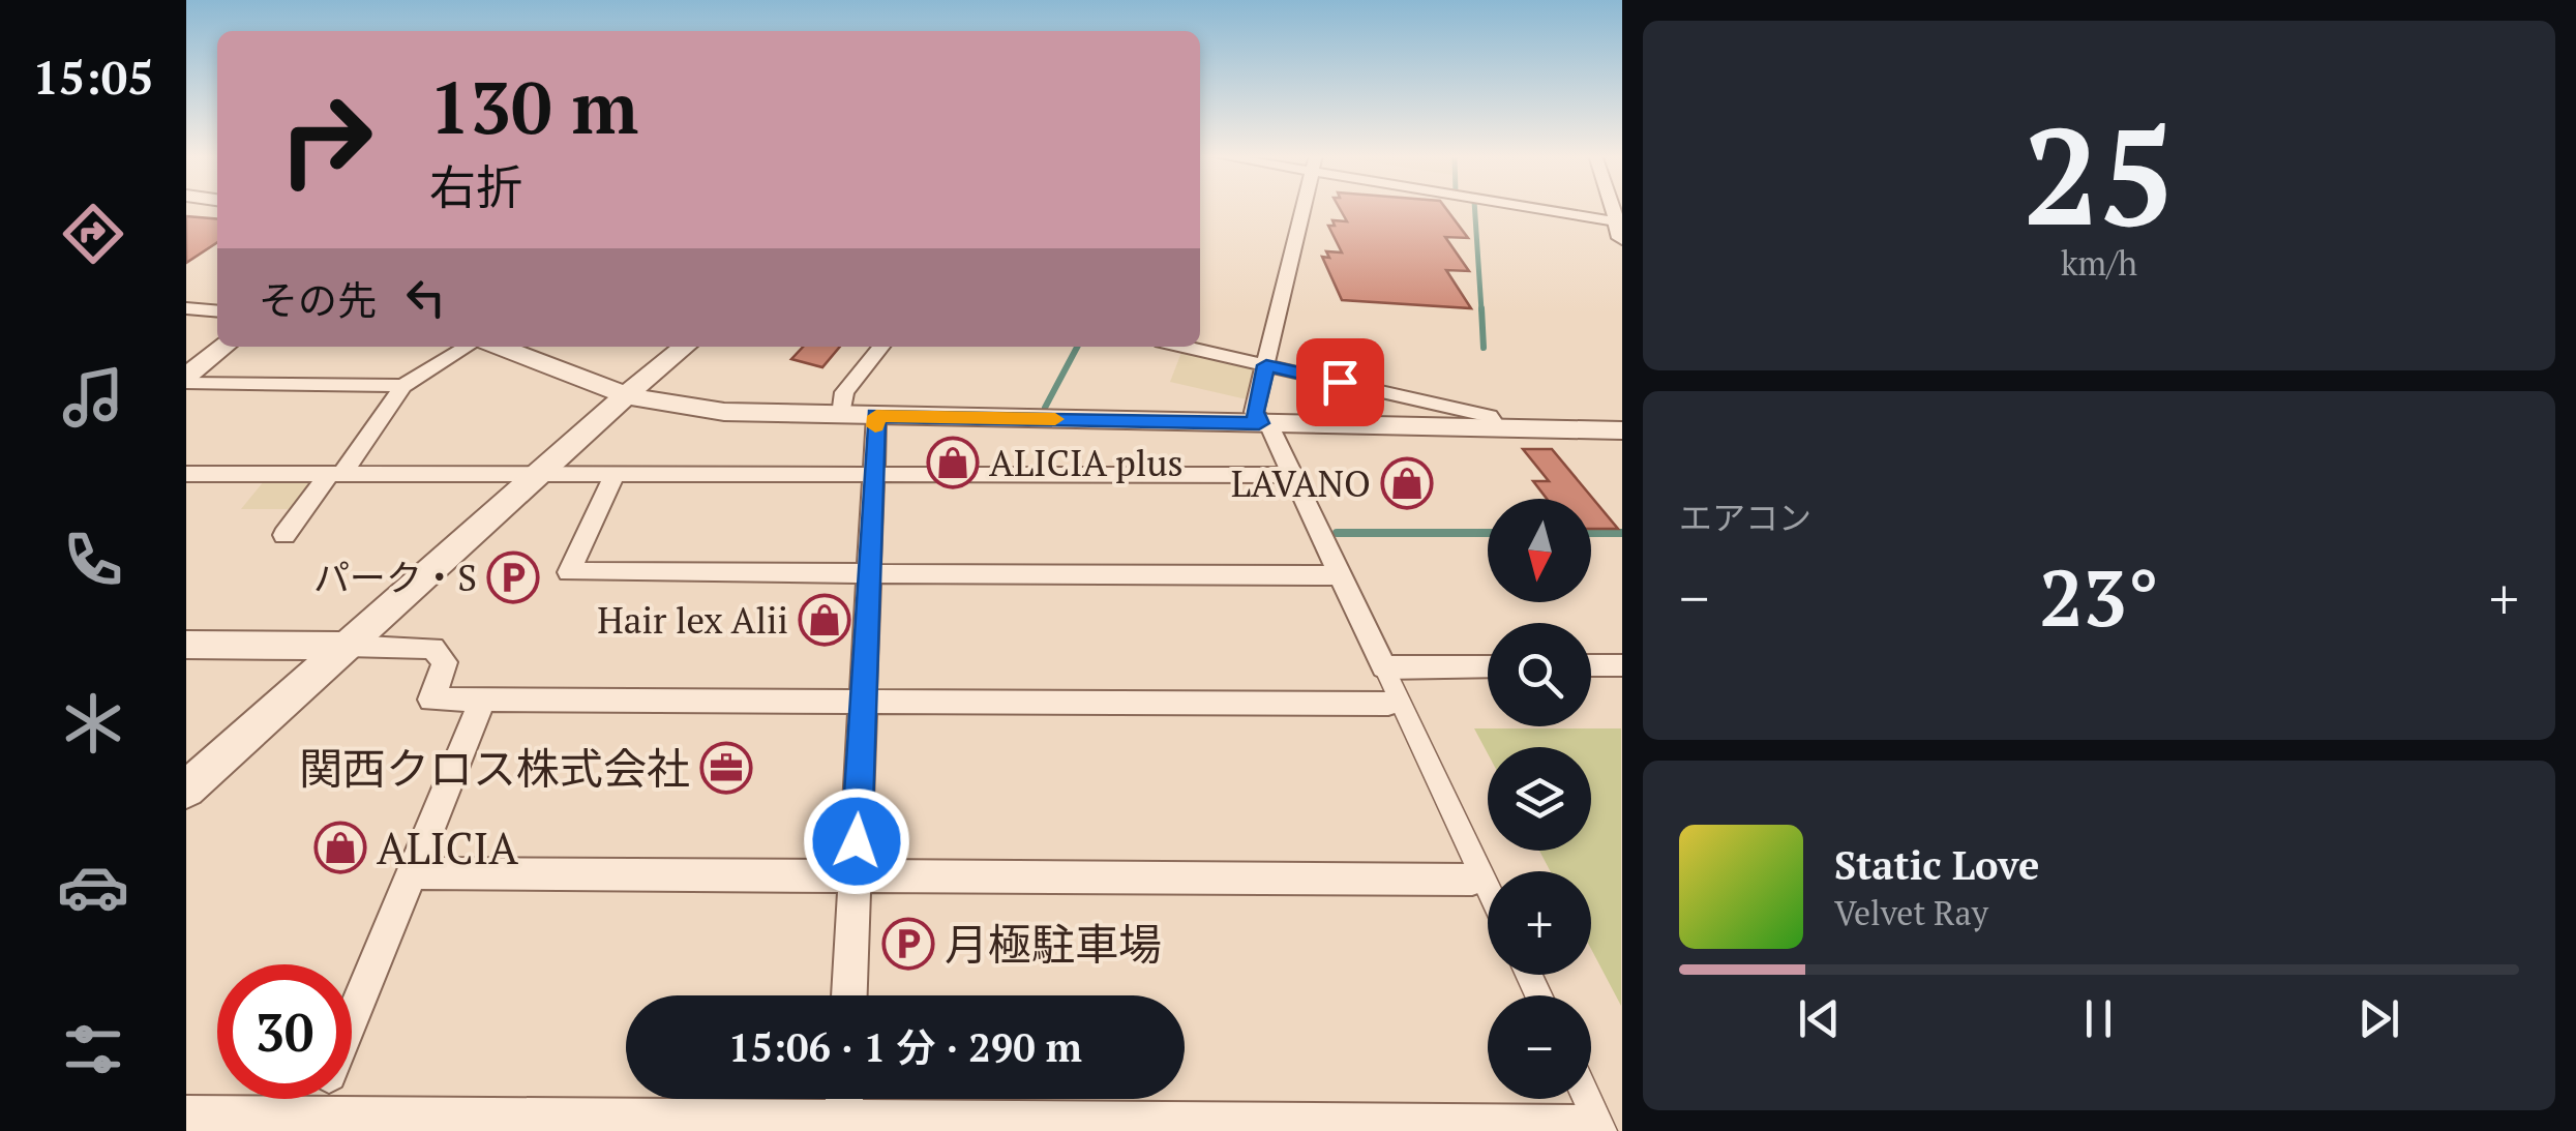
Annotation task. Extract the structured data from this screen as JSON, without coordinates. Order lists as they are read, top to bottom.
{
  "places": {
    "shop": [
      "ALICIA plus",
      "LAVANO",
      "Hair lex Alii",
      "ALICIA"
    ],
    "parking": ["パーク・S", "月極駐車場"],
    "office": ["関西クロス株式会社"]
  },
  "north": "bottom",
  "page": {
    "tabs": "15:05",
    "tile": [
      ["25", "km/h"],
      "エアコン"
    ],
    "turn": ["130 m", "右折"],
    "then": "その先",
    "map_buttons": ["+", "−"],
    "heat": ["−", "23°", "+"],
    "song": ["Static Love", "Velvet Ray"],
    "limit": "30",
    "trip": "15:06 · 1 分 · 290 m"
  }
}
